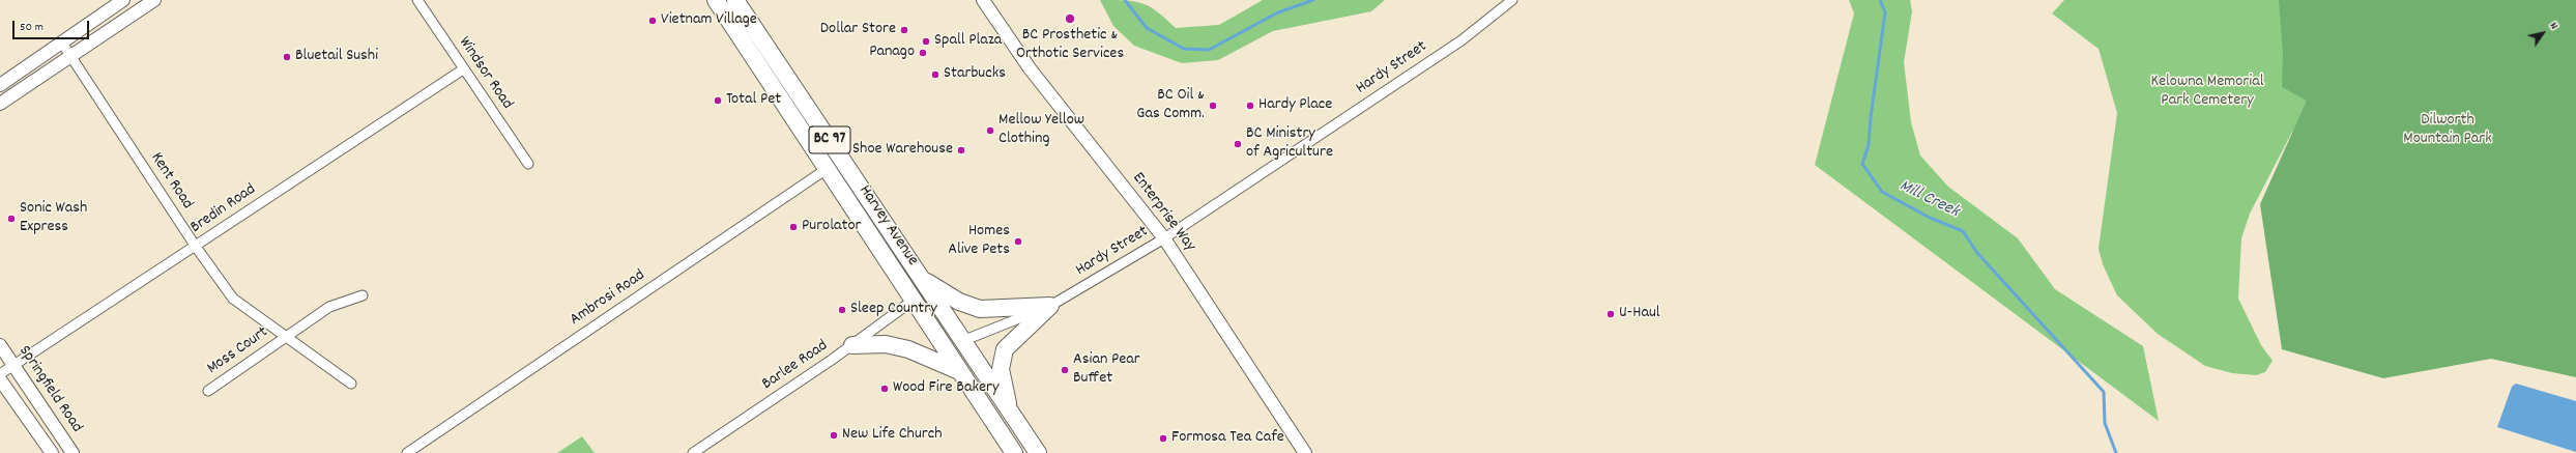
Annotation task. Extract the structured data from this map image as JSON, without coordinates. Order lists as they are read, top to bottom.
{
  "streets": {
    "highway": ["BC 97", "Harvey Avenue"],
    "main road": ["Enterprise Way", "Springfield Road"],
    "street": [
      "Hardy Street",
      "Windsor Road",
      "Kent Road",
      "Bredin Road",
      "Ambrosi Road",
      "Moss Court",
      "Barlee Road"
    ]
  },
  "crossings": [
    ["Hardy Street", "Enterprise Way"],
    ["Hardy Street", "Harvey Avenue"],
    ["Windsor Road", "Bredin Road"],
    ["Kent Road", "Bredin Road"],
    ["Kent Road", "Moss Court"],
    ["Bredin Road", "Springfield Road"],
    ["Harvey Avenue", "Ambrosi Road"],
    ["Harvey Avenue", "Barlee Road"]
  ],
  "water": ["Mill Creek"],
  "parks": ["Kelowna Memorial Park Cemetery", "Dilworth Mountain Park"],
  "places": [
    "BC Prosthetic & Orthotic Services",
    "Vietnam Village",
    "Dollar Store",
    "Spall Plaza",
    "Panago",
    "Bluetail Sushi",
    "Starbucks",
    "Total Pet",
    "BC Oil & Gas Comm.",
    "Hardy Place",
    "Mellow Yellow Clothing",
    "BC Ministry of Agriculture",
    "Shoe Warehouse",
    "Sonic Wash Express",
    "Purolator",
    "Homes Alive Pets",
    "Sleep Country",
    "U-Haul",
    "Asian Pear Buffet",
    "Wood Fire Bakery",
    "New Life Church",
    "Formosa Tea Cafe"
  ],
  "scale_bar": "50 m",
  "north": "top right"
}
